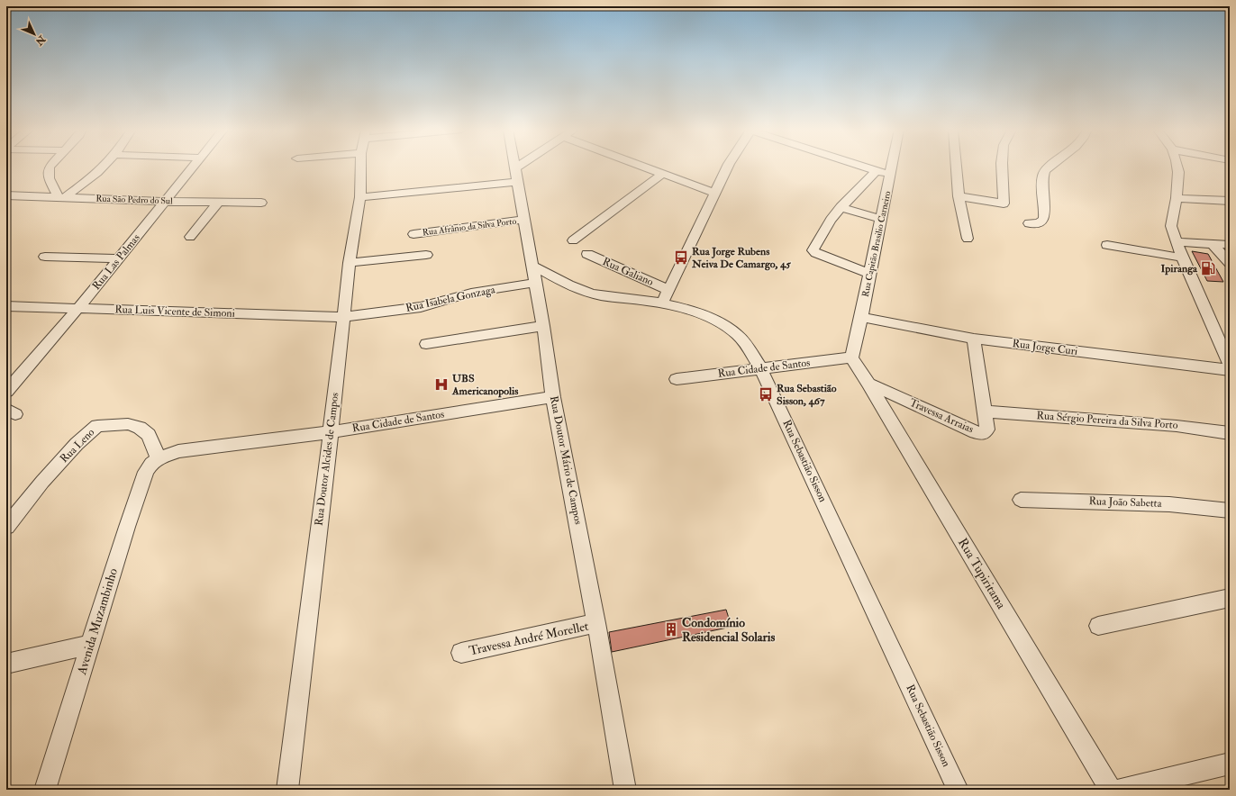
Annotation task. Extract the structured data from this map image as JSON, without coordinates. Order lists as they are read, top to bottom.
{
  "streets": {
    "street": [
      "Rua São Pedro do Sul",
      "Rua Afrânio da Silva Porto",
      "Rua Capitão Brasilio Carneiro",
      "Rua Las Palmas",
      "Rua Galiano",
      "Rua Isabela Gonzaga",
      "Rua Luis Vicente de Simoni",
      "Rua Jorge Curi",
      "Rua Cidade de Santos",
      "Travessa Arraias",
      "Rua Sérgio Pereira da Silva Porto",
      "Rua Leno",
      "Rua Doutor Alcides de Campos",
      "Rua Doutor Mário de Campos",
      "Rua Sebastião Sisson",
      "Rua João Sabetta",
      "Rua Tupiritama",
      "Avenida Muzambinho",
      "Travessa André Morellet"
    ]
  },
  "crossings": [
    ["Rua São Pedro do Sul", "Rua Las Palmas"],
    ["Rua Afrânio da Silva Porto", "Rua Doutor Mário de Campos"],
    ["Rua Capitão Brasilio Carneiro", "Rua Jorge Curi"],
    ["Rua Capitão Brasilio Carneiro", "Rua Cidade de Santos"],
    ["Rua Capitão Brasilio Carneiro", "Rua Tupiritama"],
    ["Rua Las Palmas", "Rua Luis Vicente de Simoni"],
    ["Rua Galiano", "Rua Sebastião Sisson"],
    ["Rua Isabela Gonzaga", "Rua Luis Vicente de Simoni"],
    ["Rua Isabela Gonzaga", "Rua Doutor Alcides de Campos"],
    ["Rua Isabela Gonzaga", "Rua Doutor Mário de Campos"],
    ["Rua Luis Vicente de Simoni", "Rua Doutor Alcides de Campos"],
    ["Rua Jorge Curi", "Travessa Arraias"],
    ["Rua Cidade de Santos", "Rua Leno"],
    ["Rua Cidade de Santos", "Rua Doutor Alcides de Campos"],
    ["Rua Cidade de Santos", "Rua Doutor Mário de Campos"],
    ["Rua Cidade de Santos", "Rua Sebastião Sisson"],
    ["Rua Cidade de Santos", "Rua Tupiritama"],
    ["Rua Cidade de Santos", "Avenida Muzambinho"],
    ["Travessa Arraias", "Rua Sérgio Pereira da Silva Porto"],
    ["Travessa Arraias", "Rua Tupiritama"],
    ["Rua Leno", "Avenida Muzambinho"],
    ["Rua Doutor Mário de Campos", "Rua Sebastião Sisson"],
    ["Rua Doutor Mário de Campos", "Travessa André Morellet"]
  ],
  "places": {
    "bus stop": ["Rua Jorge Rubens Neiva De Camargo, 45", "Rua Sebastião Sisson, 467"],
    "fuel station": ["Ipiranga"],
    "hospital": ["UBS Americanopolis"],
    "building": ["Condomínio Residencial Solaris"]
  },
  "north": "bottom right"
}
